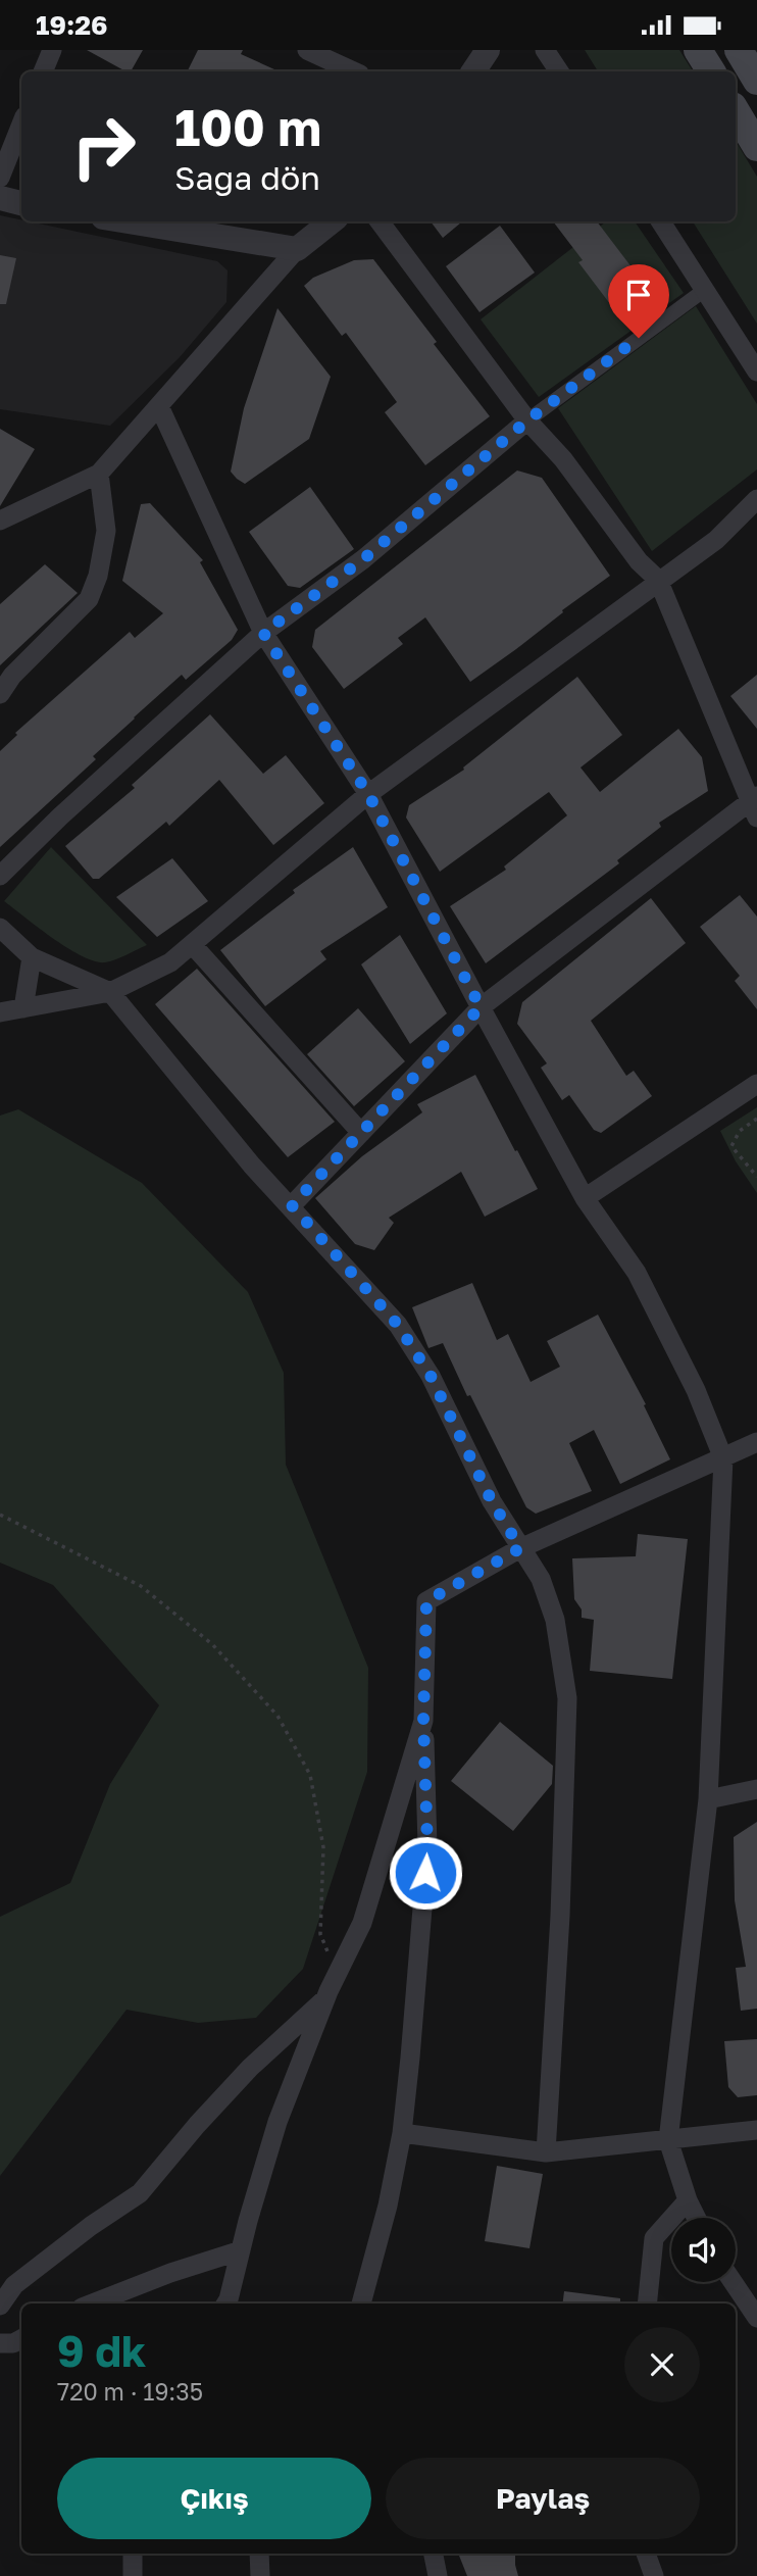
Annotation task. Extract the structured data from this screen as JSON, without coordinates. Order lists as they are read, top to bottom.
{
  "page": {
    "status": "19:26",
    "turn": ["100 m", "Sağa dön"],
    "heading": ["9 dk", "720 m · 19:35"],
    "buttons": ["Çıkış", "Paylaş"]
  }
}
